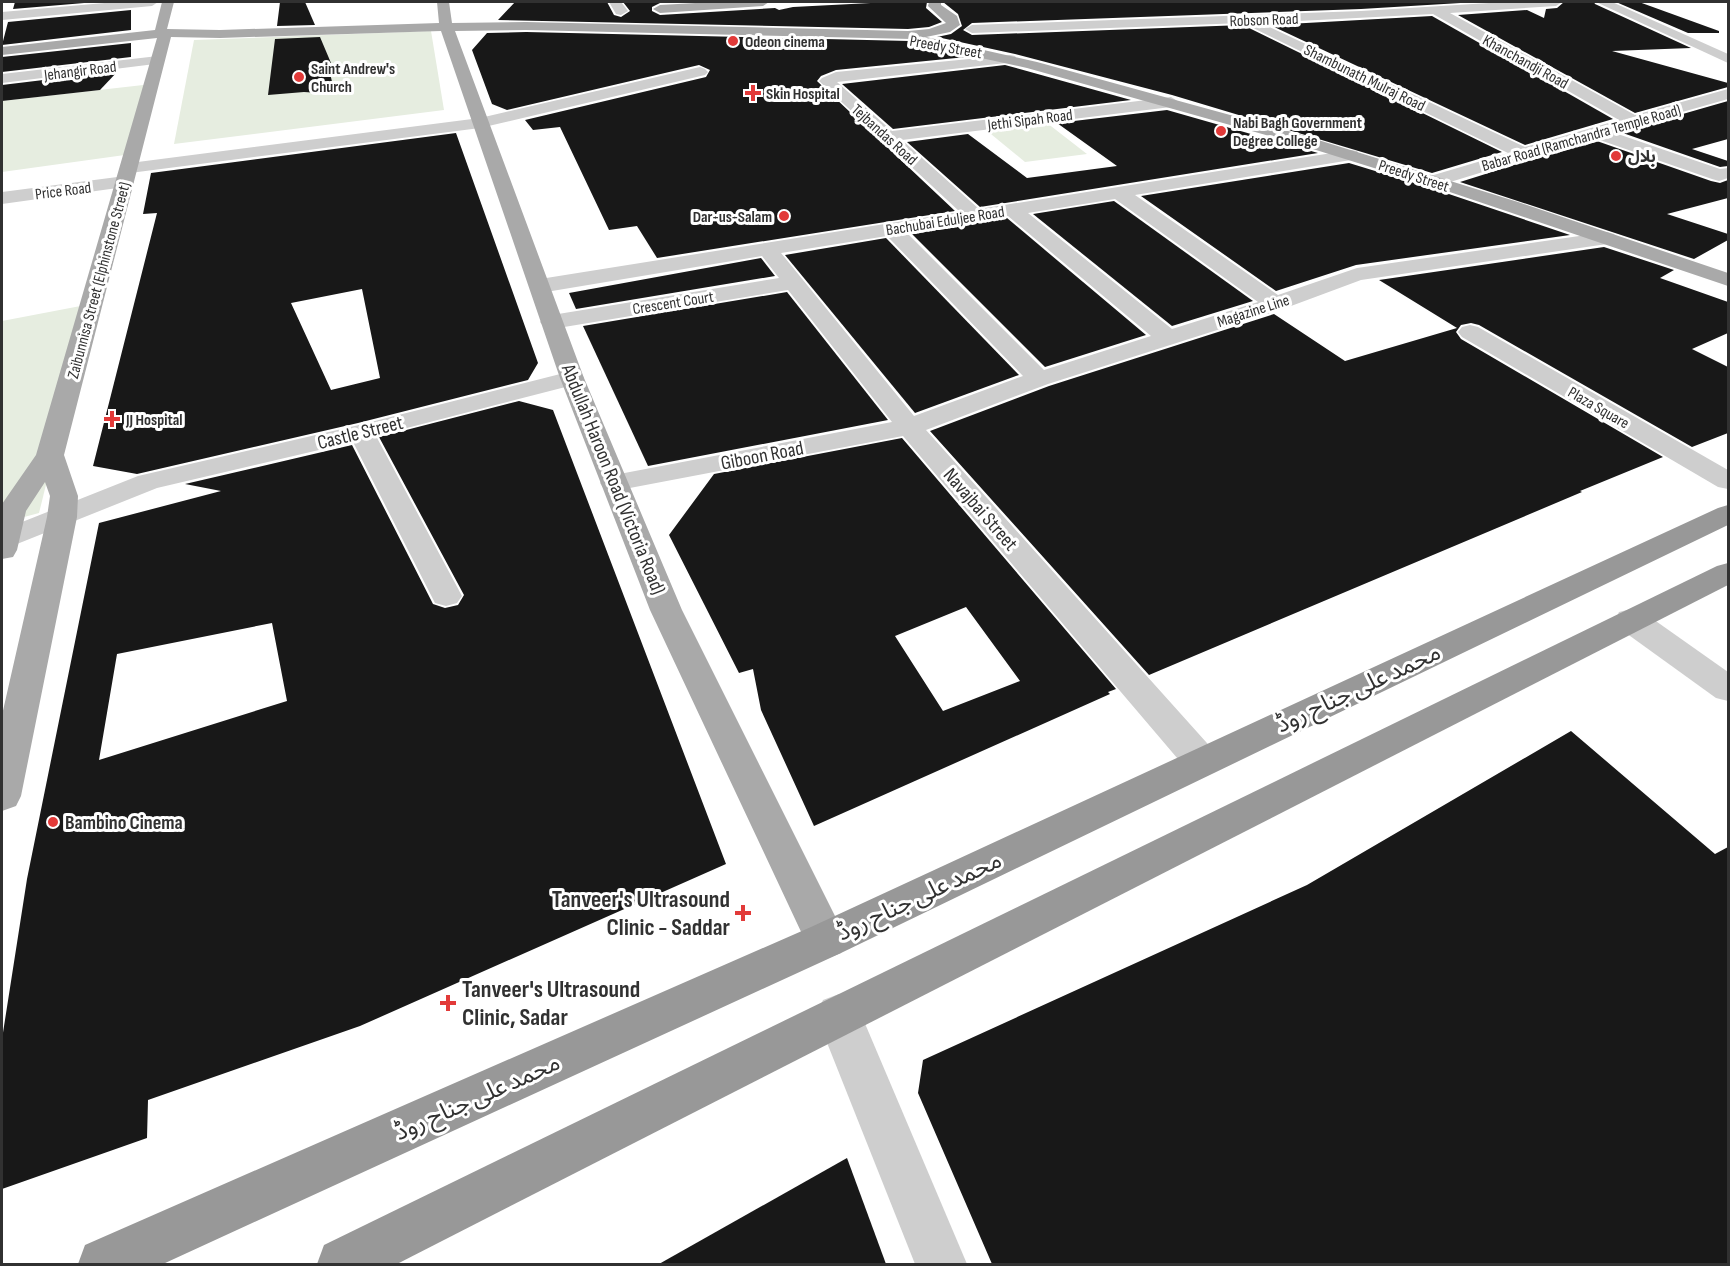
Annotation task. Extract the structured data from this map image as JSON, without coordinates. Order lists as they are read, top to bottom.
{
  "streets": {
    "highway": ["محمد علی جناح روڈ"],
    "main road": ["Preedy Street", "Zaibunnisa Street (Elphinstone Street)", "Abdullah Haroon Road (Victoria Road)"],
    "street": [
      "Robson Road",
      "Khanchandji Road",
      "Jehangir Road",
      "Shambunath Mulraj Road",
      "Jethi Sipah Road",
      "Tejbandas Road",
      "Babar Road (Ramchandra Temple Road)",
      "Price Road",
      "Bachubai Eduljee Road",
      "Crescent Court",
      "Magazine Line",
      "Plaza Square",
      "Castle Street",
      "Giboon Road",
      "Navajbai Street"
    ]
  },
  "crossings": [
    ["Robson Road", "Khanchandji Road"],
    ["Robson Road", "Shambunath Mulraj Road"],
    ["Preedy Street", "Jethi Sipah Road"],
    ["Preedy Street", "Tejbandas Road"],
    ["Preedy Street", "Babar Road (Ramchandra Temple Road)"],
    ["Preedy Street", "Bachubai Eduljee Road"],
    ["Preedy Street", "Magazine Line"],
    ["Khanchandji Road", "Babar Road (Ramchandra Temple Road)"],
    ["Jehangir Road", "Zaibunnisa Street (Elphinstone Street)"],
    ["Shambunath Mulraj Road", "Babar Road (Ramchandra Temple Road)"],
    ["Jethi Sipah Road", "Tejbandas Road"],
    ["Tejbandas Road", "Bachubai Eduljee Road"],
    ["Price Road", "Zaibunnisa Street (Elphinstone Street)"],
    ["Price Road", "Abdullah Haroon Road (Victoria Road)"],
    ["Bachubai Eduljee Road", "Abdullah Haroon Road (Victoria Road)"],
    ["Bachubai Eduljee Road", "Navajbai Street"],
    ["Zaibunnisa Street (Elphinstone Street)", "Castle Street"],
    ["Crescent Court", "Abdullah Haroon Road (Victoria Road)"],
    ["Crescent Court", "Navajbai Street"],
    ["Magazine Line", "Giboon Road"],
    ["Magazine Line", "Navajbai Street"],
    ["Castle Street", "Abdullah Haroon Road (Victoria Road)"],
    ["Giboon Road", "Abdullah Haroon Road (Victoria Road)"],
    ["Giboon Road", "Navajbai Street"],
    ["Abdullah Haroon Road (Victoria Road)", "محمد علی جناح روڈ"],
    ["Navajbai Street", "محمد علی جناح روڈ"]
  ],
  "places": {
    "other": [
      "Odeon cinema",
      "Saint Andrew's Church",
      "Nabi Bagh Government Degree College",
      "بلال",
      "Dar-us-Salam",
      "Bambino Cinema"
    ],
    "health": [
      "Skin Hospital",
      "JJ Hospital",
      "Tanveer's Ultrasound Clinic - Saddar",
      "Tanveer's Ultrasound Clinic, Sadar"
    ]
  }
}
